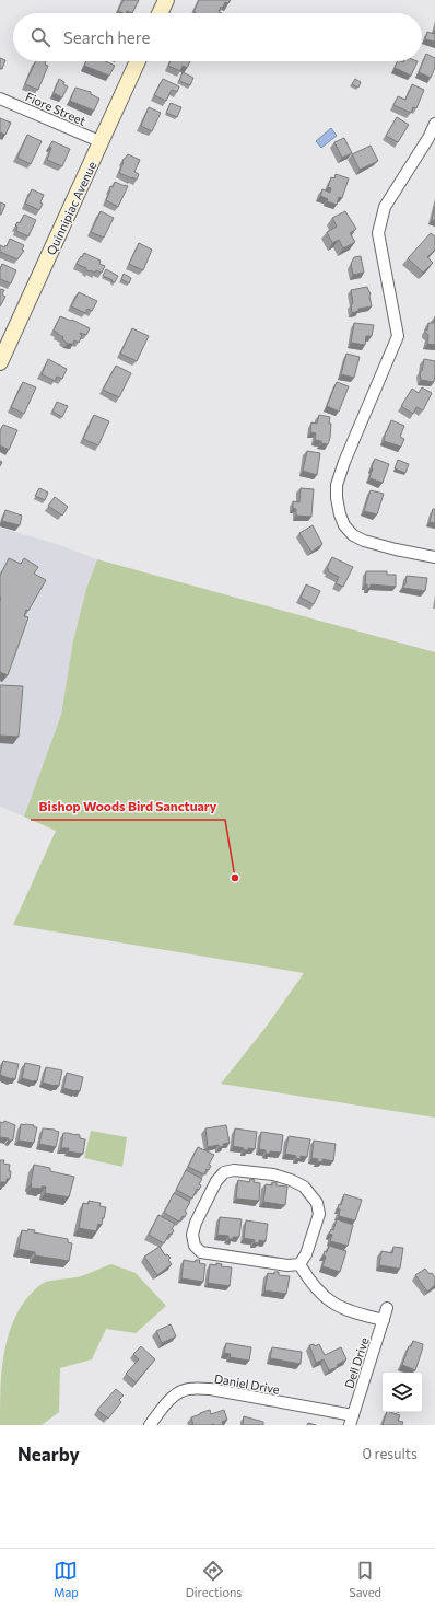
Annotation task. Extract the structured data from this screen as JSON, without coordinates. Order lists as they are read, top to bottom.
{
  "streets": {
    "main road": ["Quinnipiac Avenue"],
    "street": ["Fiore Street", "Dell Drive", "Daniel Drive"]
  },
  "crossings": [
    ["Fiore Street", "Quinnipiac Avenue"],
    ["Dell Drive", "Daniel Drive"]
  ],
  "places": ["Bishop Woods Bird Sanctuary"],
  "page": {
    "search": "Search here",
    "heading": ["Nearby", "0 results"],
    "nav": ["Map", "Directions", "Saved"]
  }
}
